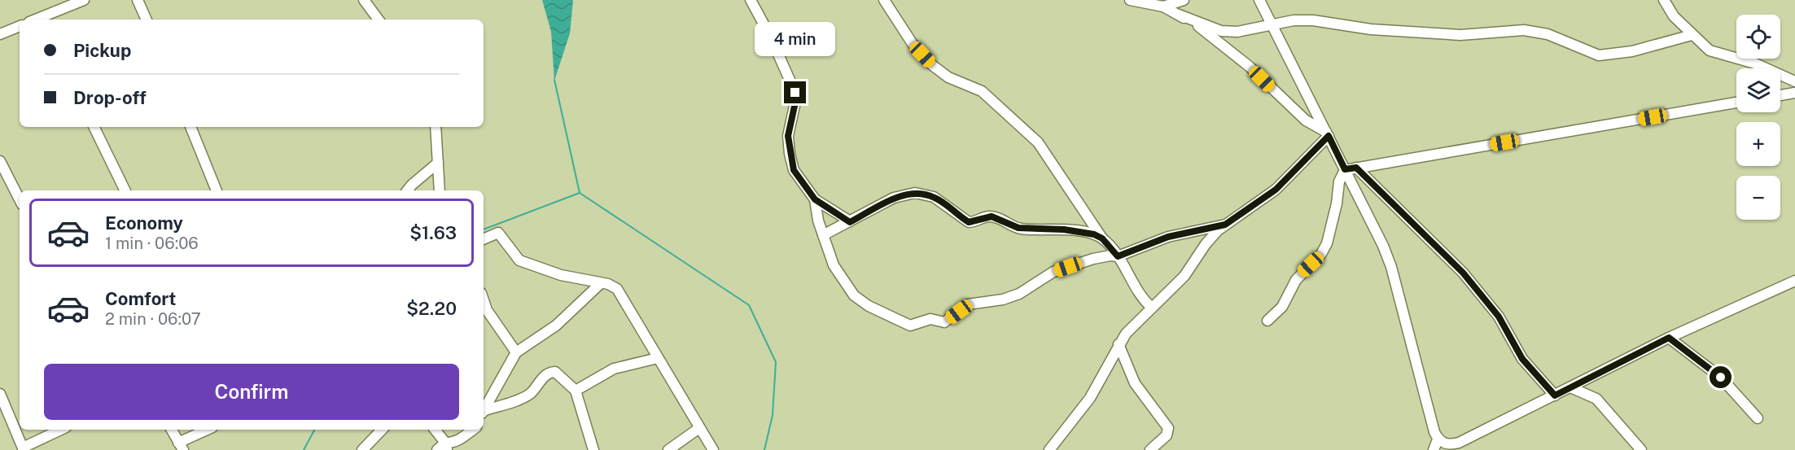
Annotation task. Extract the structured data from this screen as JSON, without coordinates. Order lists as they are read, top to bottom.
{
  "page": {
    "map_buttons": ["+", "−"],
    "banner": ["Pickup", "Drop-off"],
    "bubble": "4 min",
    "list": [
      {
        "name": "Economy",
        "note": "1 min · 06:06",
        "value": "$1.63"
      },
      {
        "name": "Comfort",
        "note": "2 min · 06:07",
        "value": "$2.20"
      }
    ],
    "buttons": "Confirm"
  }
}
